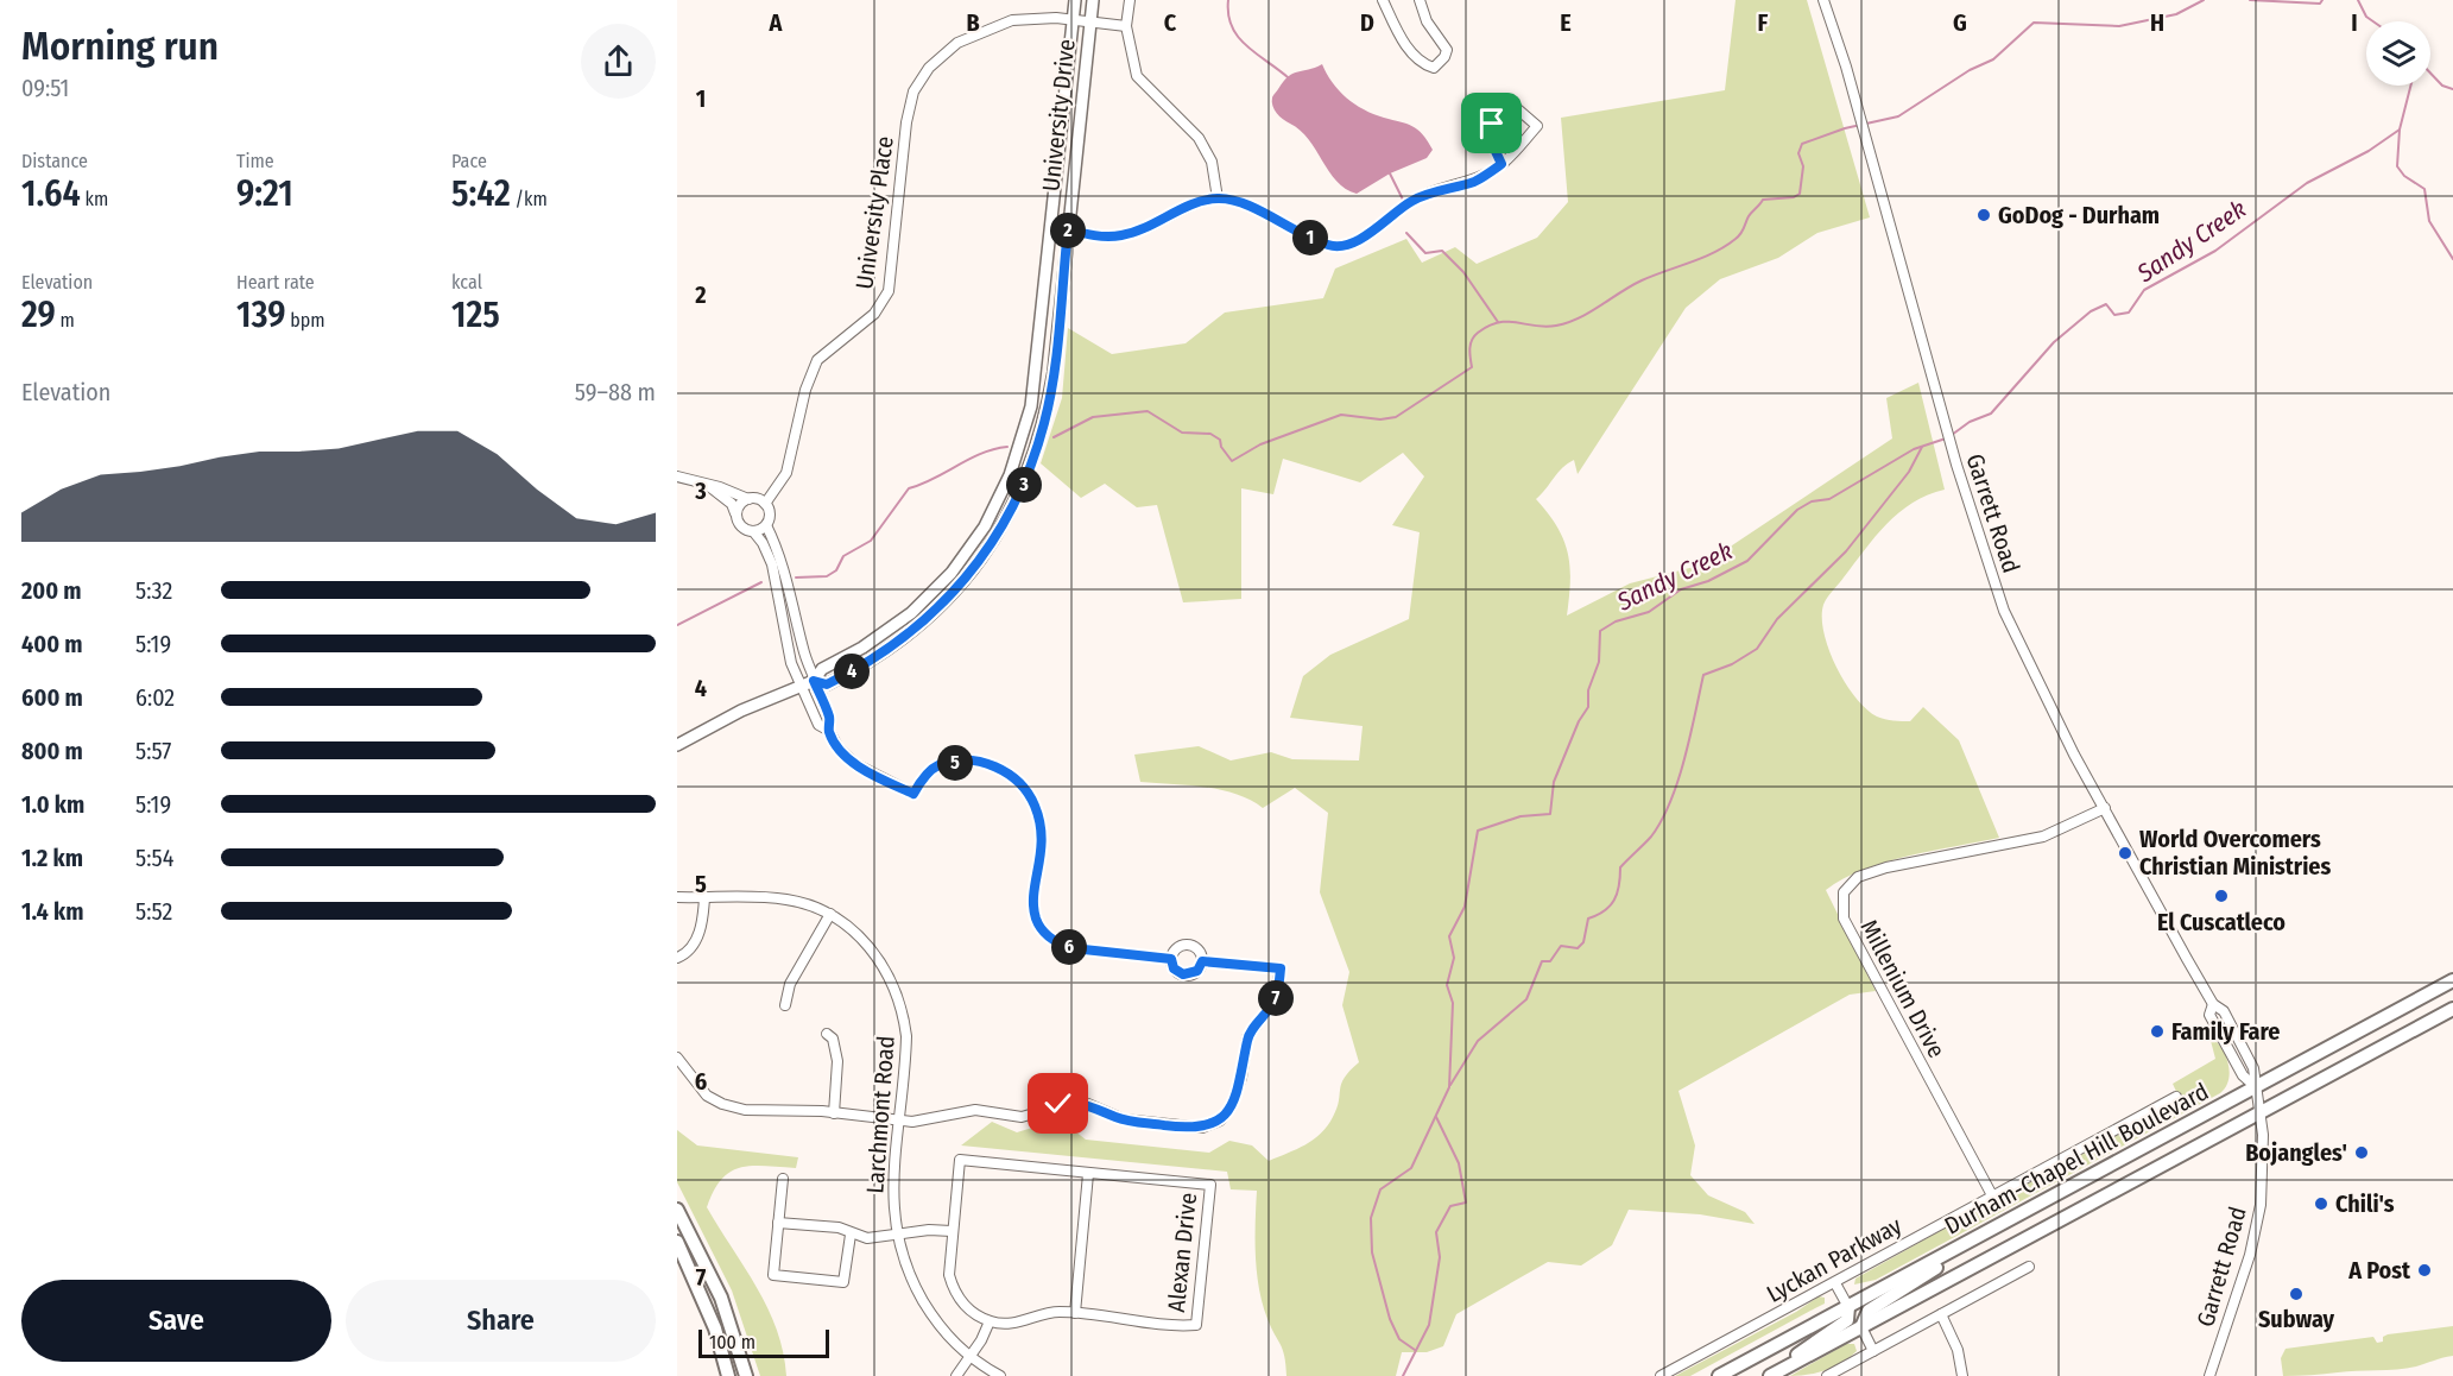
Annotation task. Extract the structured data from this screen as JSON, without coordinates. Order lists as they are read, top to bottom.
{
  "streets": {
    "highway": ["Durham-Chapel Hill Boulevard"],
    "main road": ["University Drive"],
    "street": [
      "University Place",
      "Garrett Road",
      "Millenium Drive",
      "Larchmont Road",
      "Alexan Drive",
      "Lyckan Parkway"
    ]
  },
  "crossings": [
    ["University Drive", "University Place"],
    ["Garrett Road", "Millenium Drive"],
    ["Garrett Road", "Durham-Chapel Hill Boulevard"],
    ["Millenium Drive", "Lyckan Parkway"]
  ],
  "water": ["Sandy Creek"],
  "places": [
    "GoDog - Durham",
    "World Overcomers Christian Ministries",
    "El Cuscatleco",
    "Family Fare",
    "Bojangles'",
    "Chili's",
    "A Post",
    "Subway"
  ],
  "scale_bar": "100 m",
  "page": {
    "heading": ["Morning run", "09:51"],
    "stats": [
      ["Distance", "1.64 km"],
      ["Time", "9:21"],
      ["Pace", "5:42 /km"],
      ["Elevation", "29 m"],
      ["Heart rate", "139 bpm"],
      ["kcal", "125"]
    ],
    "pins": [
      "2",
      "1",
      "3",
      "4",
      "5",
      "6",
      "7"
    ],
    "chart": ["Elevation", "59–88 m"],
    "list": [
      {
        "name": "200 m",
        "note": "5:32"
      },
      {
        "name": "400 m",
        "note": "5:19"
      },
      {
        "name": "600 m",
        "note": "6:02"
      },
      {
        "name": "800 m",
        "note": "5:57"
      },
      {
        "name": "1.0 km",
        "note": "5:19"
      },
      {
        "name": "1.2 km",
        "note": "5:54"
      },
      {
        "name": "1.4 km",
        "note": "5:52"
      }
    ],
    "buttons": ["Save", "Share"],
    "scale": "100 m"
  },
  "grid": {
    "columns": [
      "A",
      "B",
      "C",
      "D",
      "E",
      "F",
      "G",
      "H",
      "I"
    ],
    "rows": [
      "1",
      "2",
      "3",
      "4",
      "5",
      "6",
      "7"
    ]
  }
}
